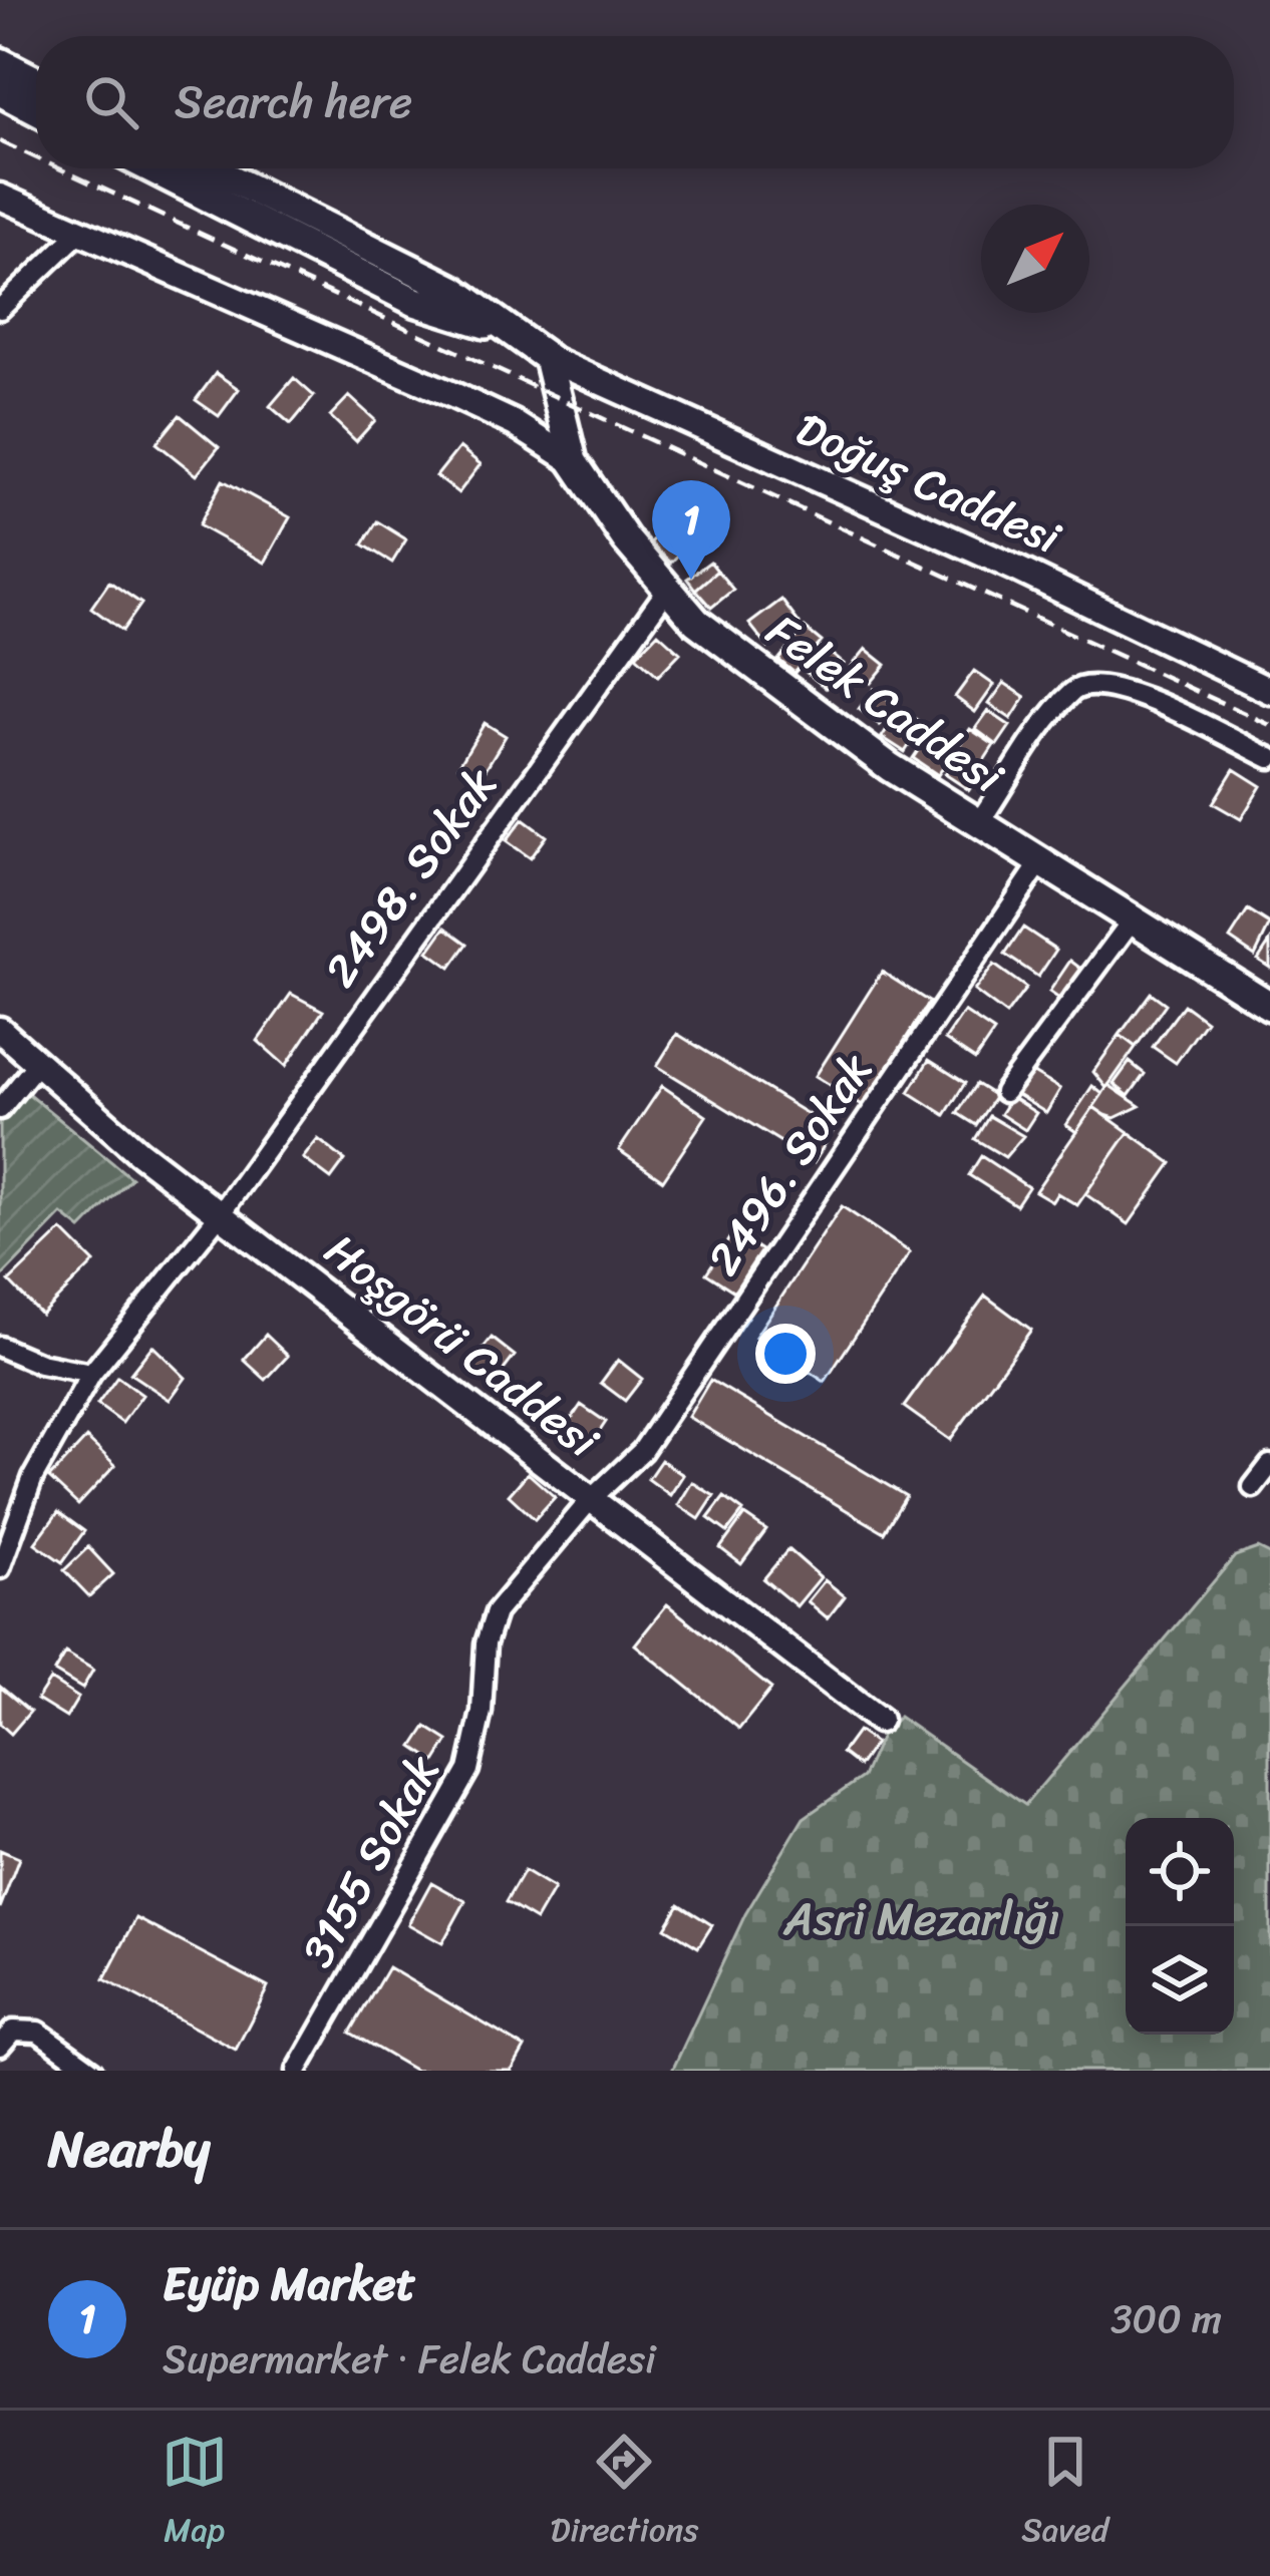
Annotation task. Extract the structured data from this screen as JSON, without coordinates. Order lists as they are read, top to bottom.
{
  "streets": {
    "main road": ["Felek Caddesi"],
    "street": [
      "Doğuş Caddesi",
      "2498. Sokak",
      "2496. Sokak",
      "Hoşgörü Caddesi",
      "3155 Sokak"
    ]
  },
  "crossings": [
    ["Doğuş Caddesi", "Felek Caddesi"],
    ["Felek Caddesi", "2498. Sokak"],
    ["Felek Caddesi", "2496. Sokak"],
    ["2498. Sokak", "Hoşgörü Caddesi"],
    ["2496. Sokak", "Hoşgörü Caddesi"],
    ["2496. Sokak", "3155 Sokak"],
    ["Hoşgörü Caddesi", "3155 Sokak"]
  ],
  "parks": ["Asri Mezarlığı"],
  "north": "top right",
  "page": {
    "search": "Search here",
    "pins": "1",
    "heading": "Nearby",
    "list": [
      {
        "mark": "1",
        "name": "Eyüp Market",
        "note": "Supermarket · Felek Caddesi",
        "value": "300 m"
      }
    ],
    "nav": ["Map", "Directions", "Saved"]
  }
}
